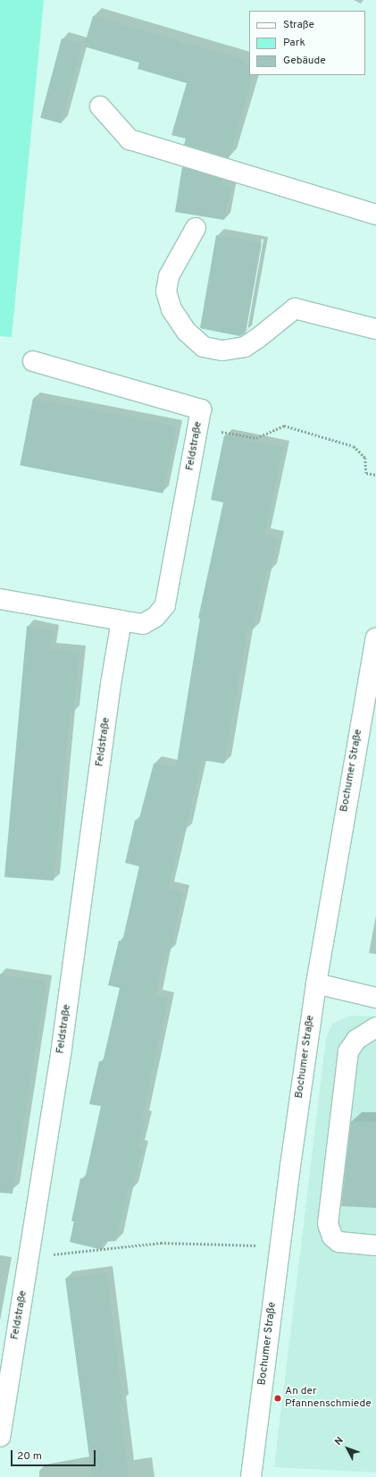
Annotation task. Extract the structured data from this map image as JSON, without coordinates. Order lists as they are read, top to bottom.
{
  "streets": {
    "street": ["Feldstraße", "Bochumer Straße"]
  },
  "places": ["An der Pfannenschmiede"],
  "legend": ["Straße", "Park", "Gebäude"],
  "scale_bar": "20 m",
  "north": "top left"
}
